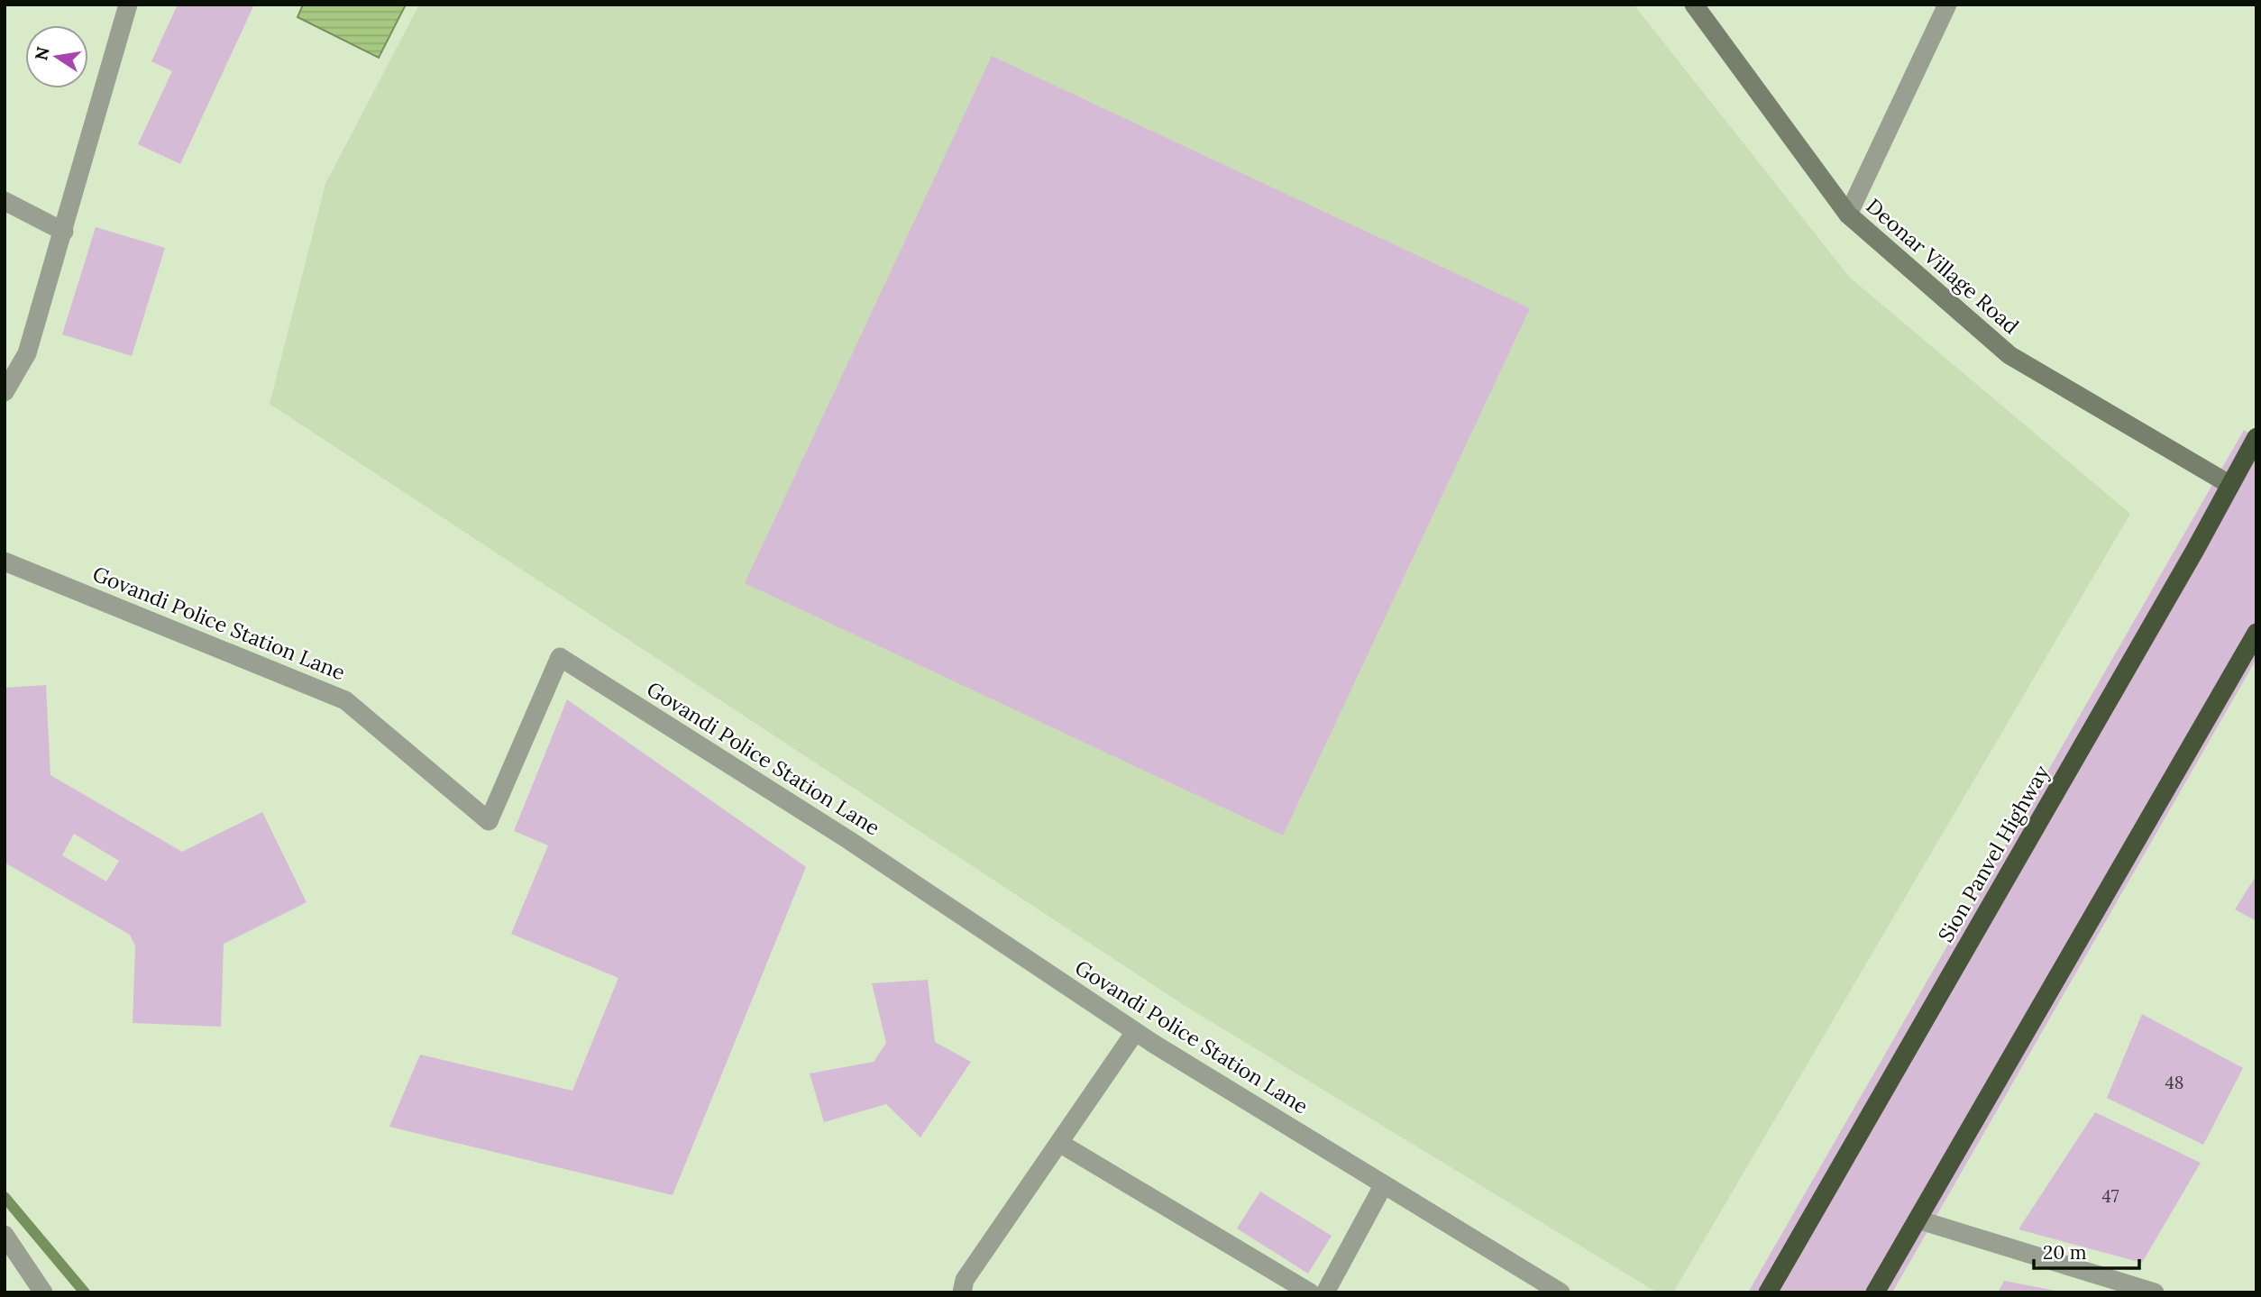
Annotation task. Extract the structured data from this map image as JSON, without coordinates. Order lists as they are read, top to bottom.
{
  "streets": {
    "highway": ["Sion Panvel Highway"],
    "main road": ["Deonar Village Road"],
    "street": ["Govandi Police Station Lane"]
  },
  "crossings": [
    ["Deonar Village Road", "Sion Panvel Highway"]
  ],
  "house_numbers": ["48", "47"],
  "scale_bar": "20 m",
  "north": "left"
}
